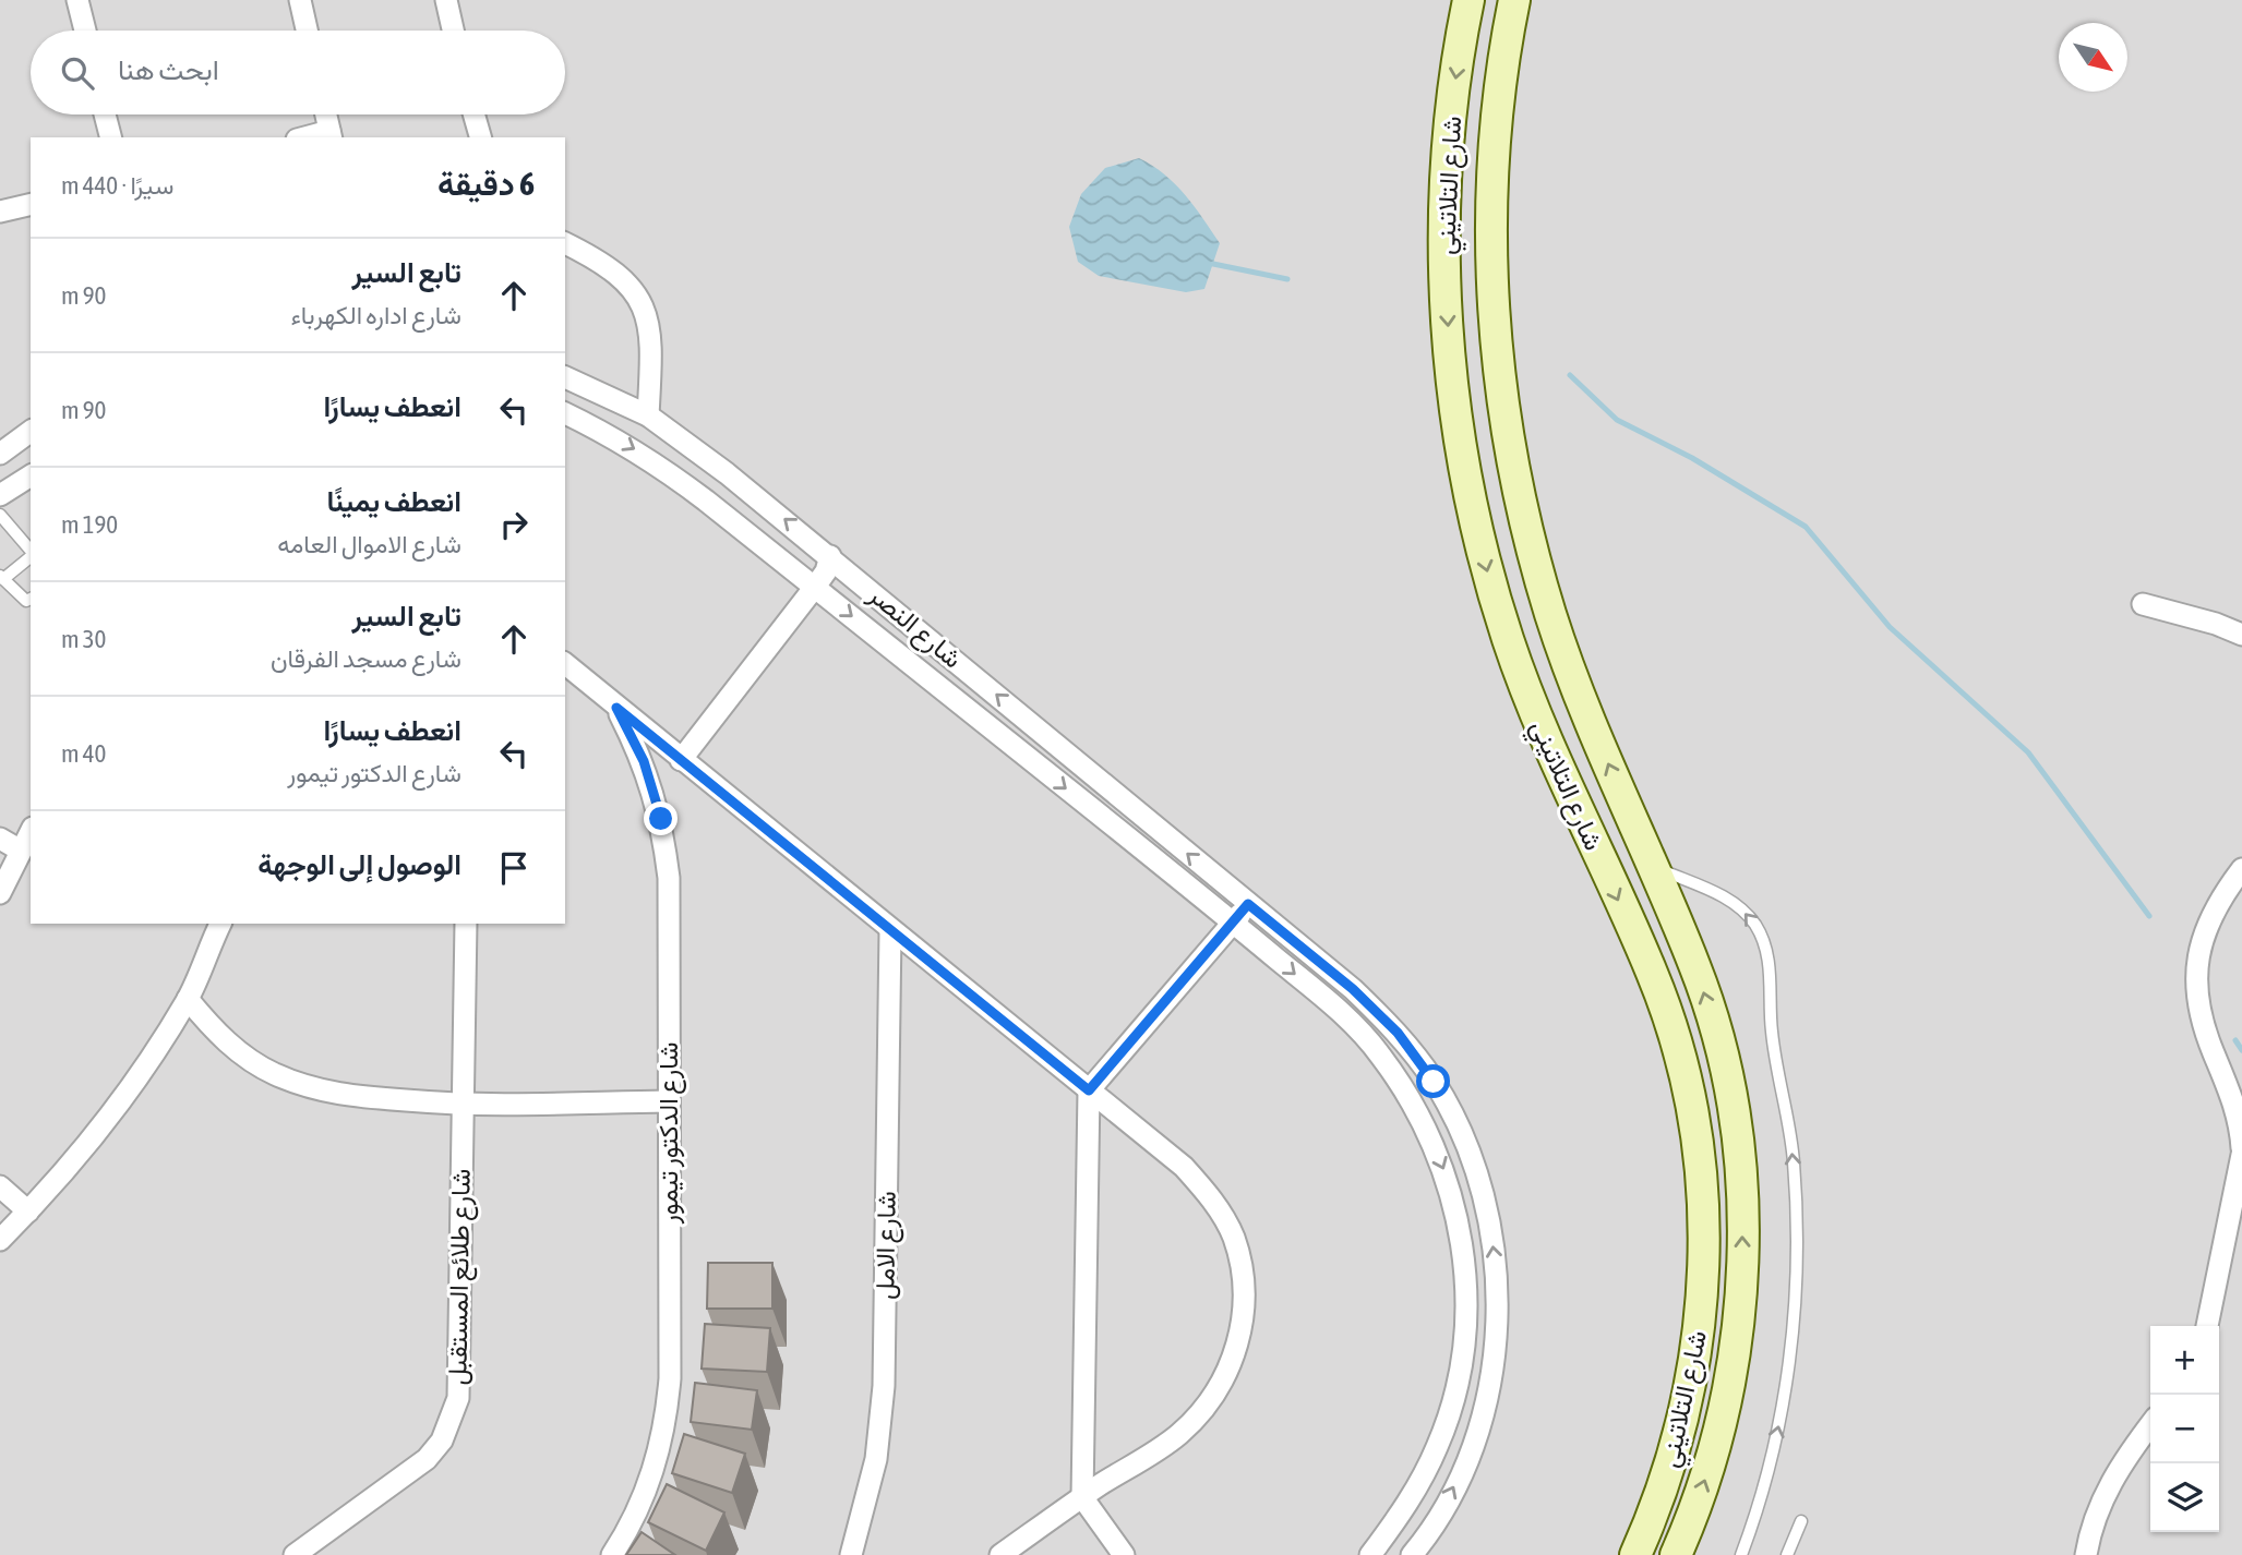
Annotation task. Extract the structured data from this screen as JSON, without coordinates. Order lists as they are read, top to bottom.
{
  "streets": {
    "main road": ["شارع التلاتيني"],
    "street": [
      "شارع النصر",
      "شارع الدكتور تيمور",
      "شارع الامل",
      "شارع طلائع المستقبل"
    ]
  },
  "north": "bottom right",
  "page": {
    "search": "ابحث هنا",
    "heading": ["6 دقيقة", "سيرًا · 440 m"],
    "list": [
      ["تابع السير", "شارع اداره الكهرباء", "90 m"],
      ["انعطف يسارًا", "90 m"],
      ["انعطف يمينًا", "شارع الاموال العامه", "190 m"],
      ["تابع السير", "شارع مسجد الفرقان", "30 m"],
      ["انعطف يسارًا", "شارع الدكتور تيمور", "40 m"],
      "الوصول إلى الوجهة"
    ],
    "map_buttons": ["+", "−"]
  }
}
